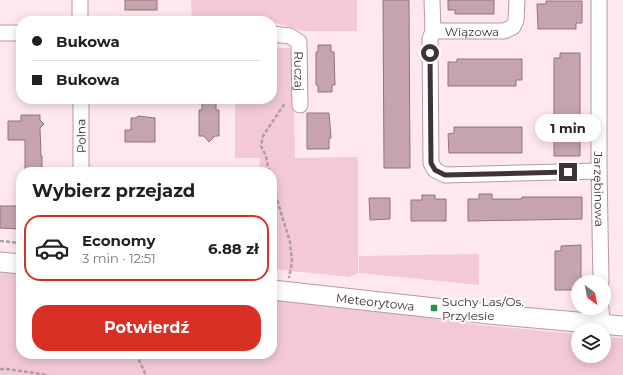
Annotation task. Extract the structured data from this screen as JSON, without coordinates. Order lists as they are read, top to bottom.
{
  "streets": {
    "street": [
      "Wiązowa",
      "Ruczaj",
      "Polna",
      "Jarzębinowa",
      "Meteorytowa"
    ]
  },
  "places": {
    "transit": ["Suchy Las/Os. Przylesie"]
  },
  "north": "bottom right",
  "page": {
    "banner": ["Bukowa", "Bukowa"],
    "bubble": "1 min",
    "heading": "Wybierz przejazd",
    "list": [
      {
        "name": "Economy",
        "note": "3 min · 12:51",
        "value": "6.88 zł"
      }
    ],
    "buttons": "Potwierdź"
  }
}
